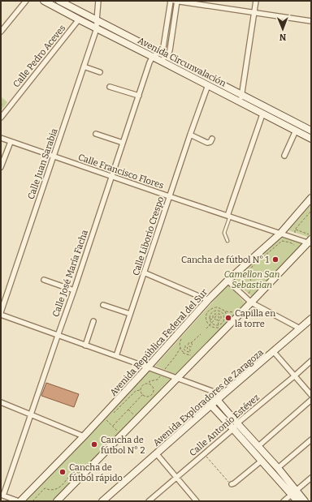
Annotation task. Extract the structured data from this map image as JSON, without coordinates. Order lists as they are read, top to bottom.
{
  "streets": {
    "street": [
      "Calle Pedro Aceves",
      "Avenida Circunvalación",
      "Calle Juan Sarabia",
      "Calle Francisco Flores",
      "Calle Liborio Crespo",
      "Calle José María Facha",
      "Avenida República Federal del Sur",
      "Avenida Exploradores de Zaragoza",
      "Calle Antonio Estévez"
    ]
  },
  "crossings": [
    ["Calle Pedro Aceves", "Avenida Circunvalación"],
    ["Avenida Circunvalación", "Calle Juan Sarabia"],
    ["Avenida Circunvalación", "Calle Liborio Crespo"],
    ["Avenida Circunvalación", "Calle José María Facha"],
    ["Calle Juan Sarabia", "Calle Francisco Flores"],
    ["Calle Francisco Flores", "Calle Liborio Crespo"],
    ["Calle Francisco Flores", "Calle José María Facha"],
    ["Calle Francisco Flores", "Avenida República Federal del Sur"]
  ],
  "parks": ["Camellon San Sebastian"],
  "places": [
    "Cancha de fútbol N° 1",
    "Capilla en la torre",
    "Cancha de fútbol N° 2",
    "Cancha de fútbol rápido"
  ],
  "north": "bottom"
}
